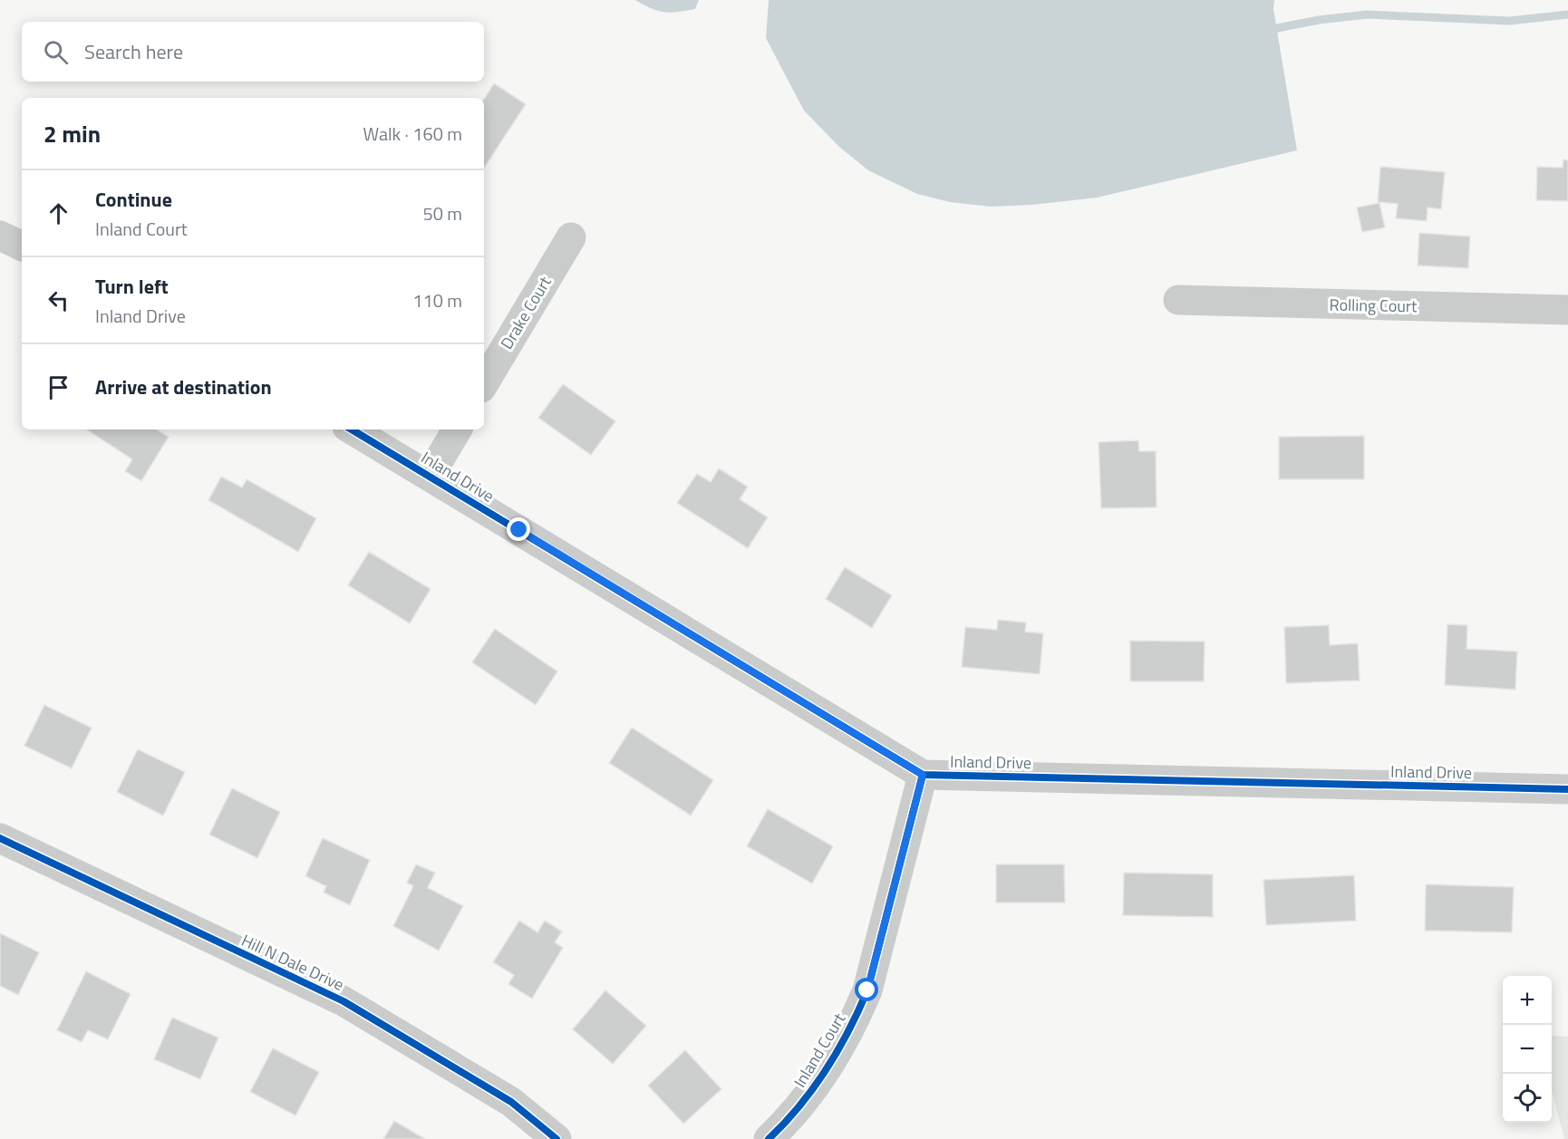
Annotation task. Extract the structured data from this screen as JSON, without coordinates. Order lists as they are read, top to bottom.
{
  "streets": {
    "street": [
      "Rolling Court",
      "Drake Court",
      "Inland Drive",
      "Hill N Dale Drive",
      "Inland Court"
    ]
  },
  "crossings": [
    ["Inland Drive", "Inland Court"]
  ],
  "page": {
    "search": "Search here",
    "heading": ["2 min", "Walk · 160 m"],
    "list": [
      ["Continue", "Inland Court", "50 m"],
      ["Turn left", "Inland Drive", "110 m"],
      "Arrive at destination"
    ],
    "map_buttons": ["+", "−"]
  }
}
